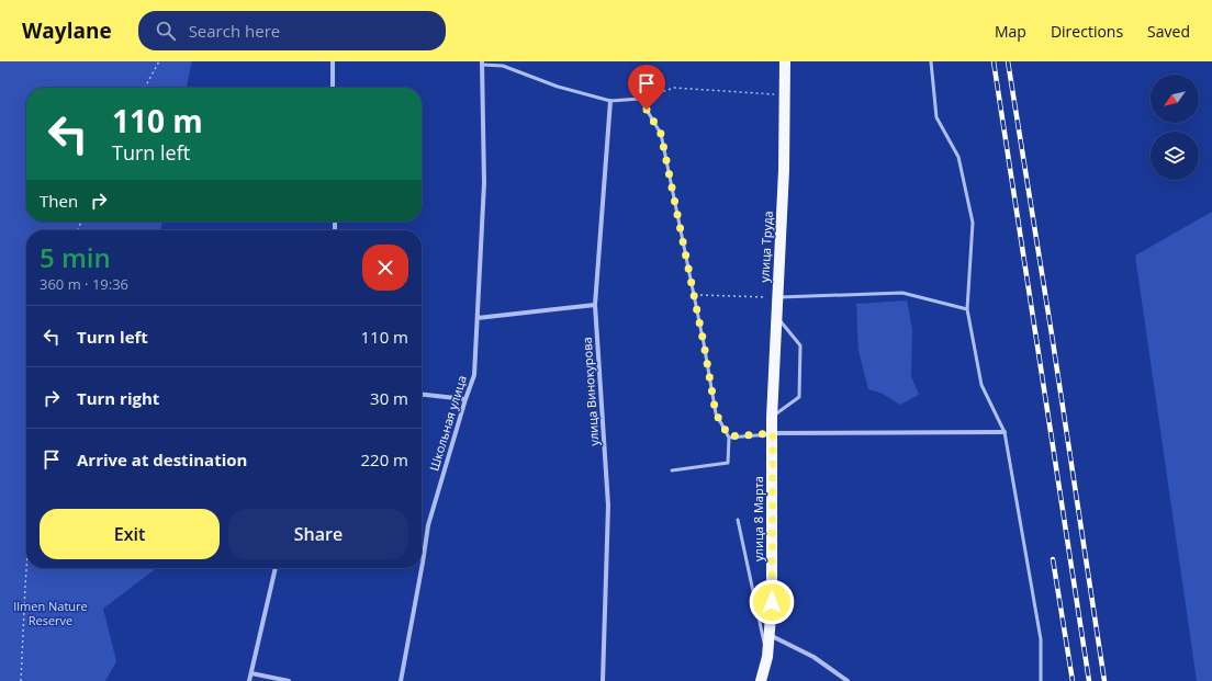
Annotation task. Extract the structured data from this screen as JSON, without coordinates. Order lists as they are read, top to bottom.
{
  "streets": {
    "main road": ["улица Труда", "улица 8 Марта"],
    "street": ["улица Винокурова", "Школьная улица"]
  },
  "crossings": [
    ["улица Труда", "улица 8 Марта"]
  ],
  "parks": ["Ilmen Nature Reserve"],
  "north": "bottom left",
  "page": {
    "header": "Waylane",
    "search": "Search here",
    "nav": ["Map", "Directions", "Saved"],
    "turn": ["110 m", "Turn left"],
    "then": "Then",
    "heading": ["5 min", "360 m · 19:36"],
    "list": [
      {
        "name": "Turn left",
        "value": "110 m"
      },
      {
        "name": "Turn right",
        "value": "30 m"
      },
      {
        "name": "Arrive at destination",
        "value": "220 m"
      }
    ],
    "buttons": ["Exit", "Share"]
  }
}
